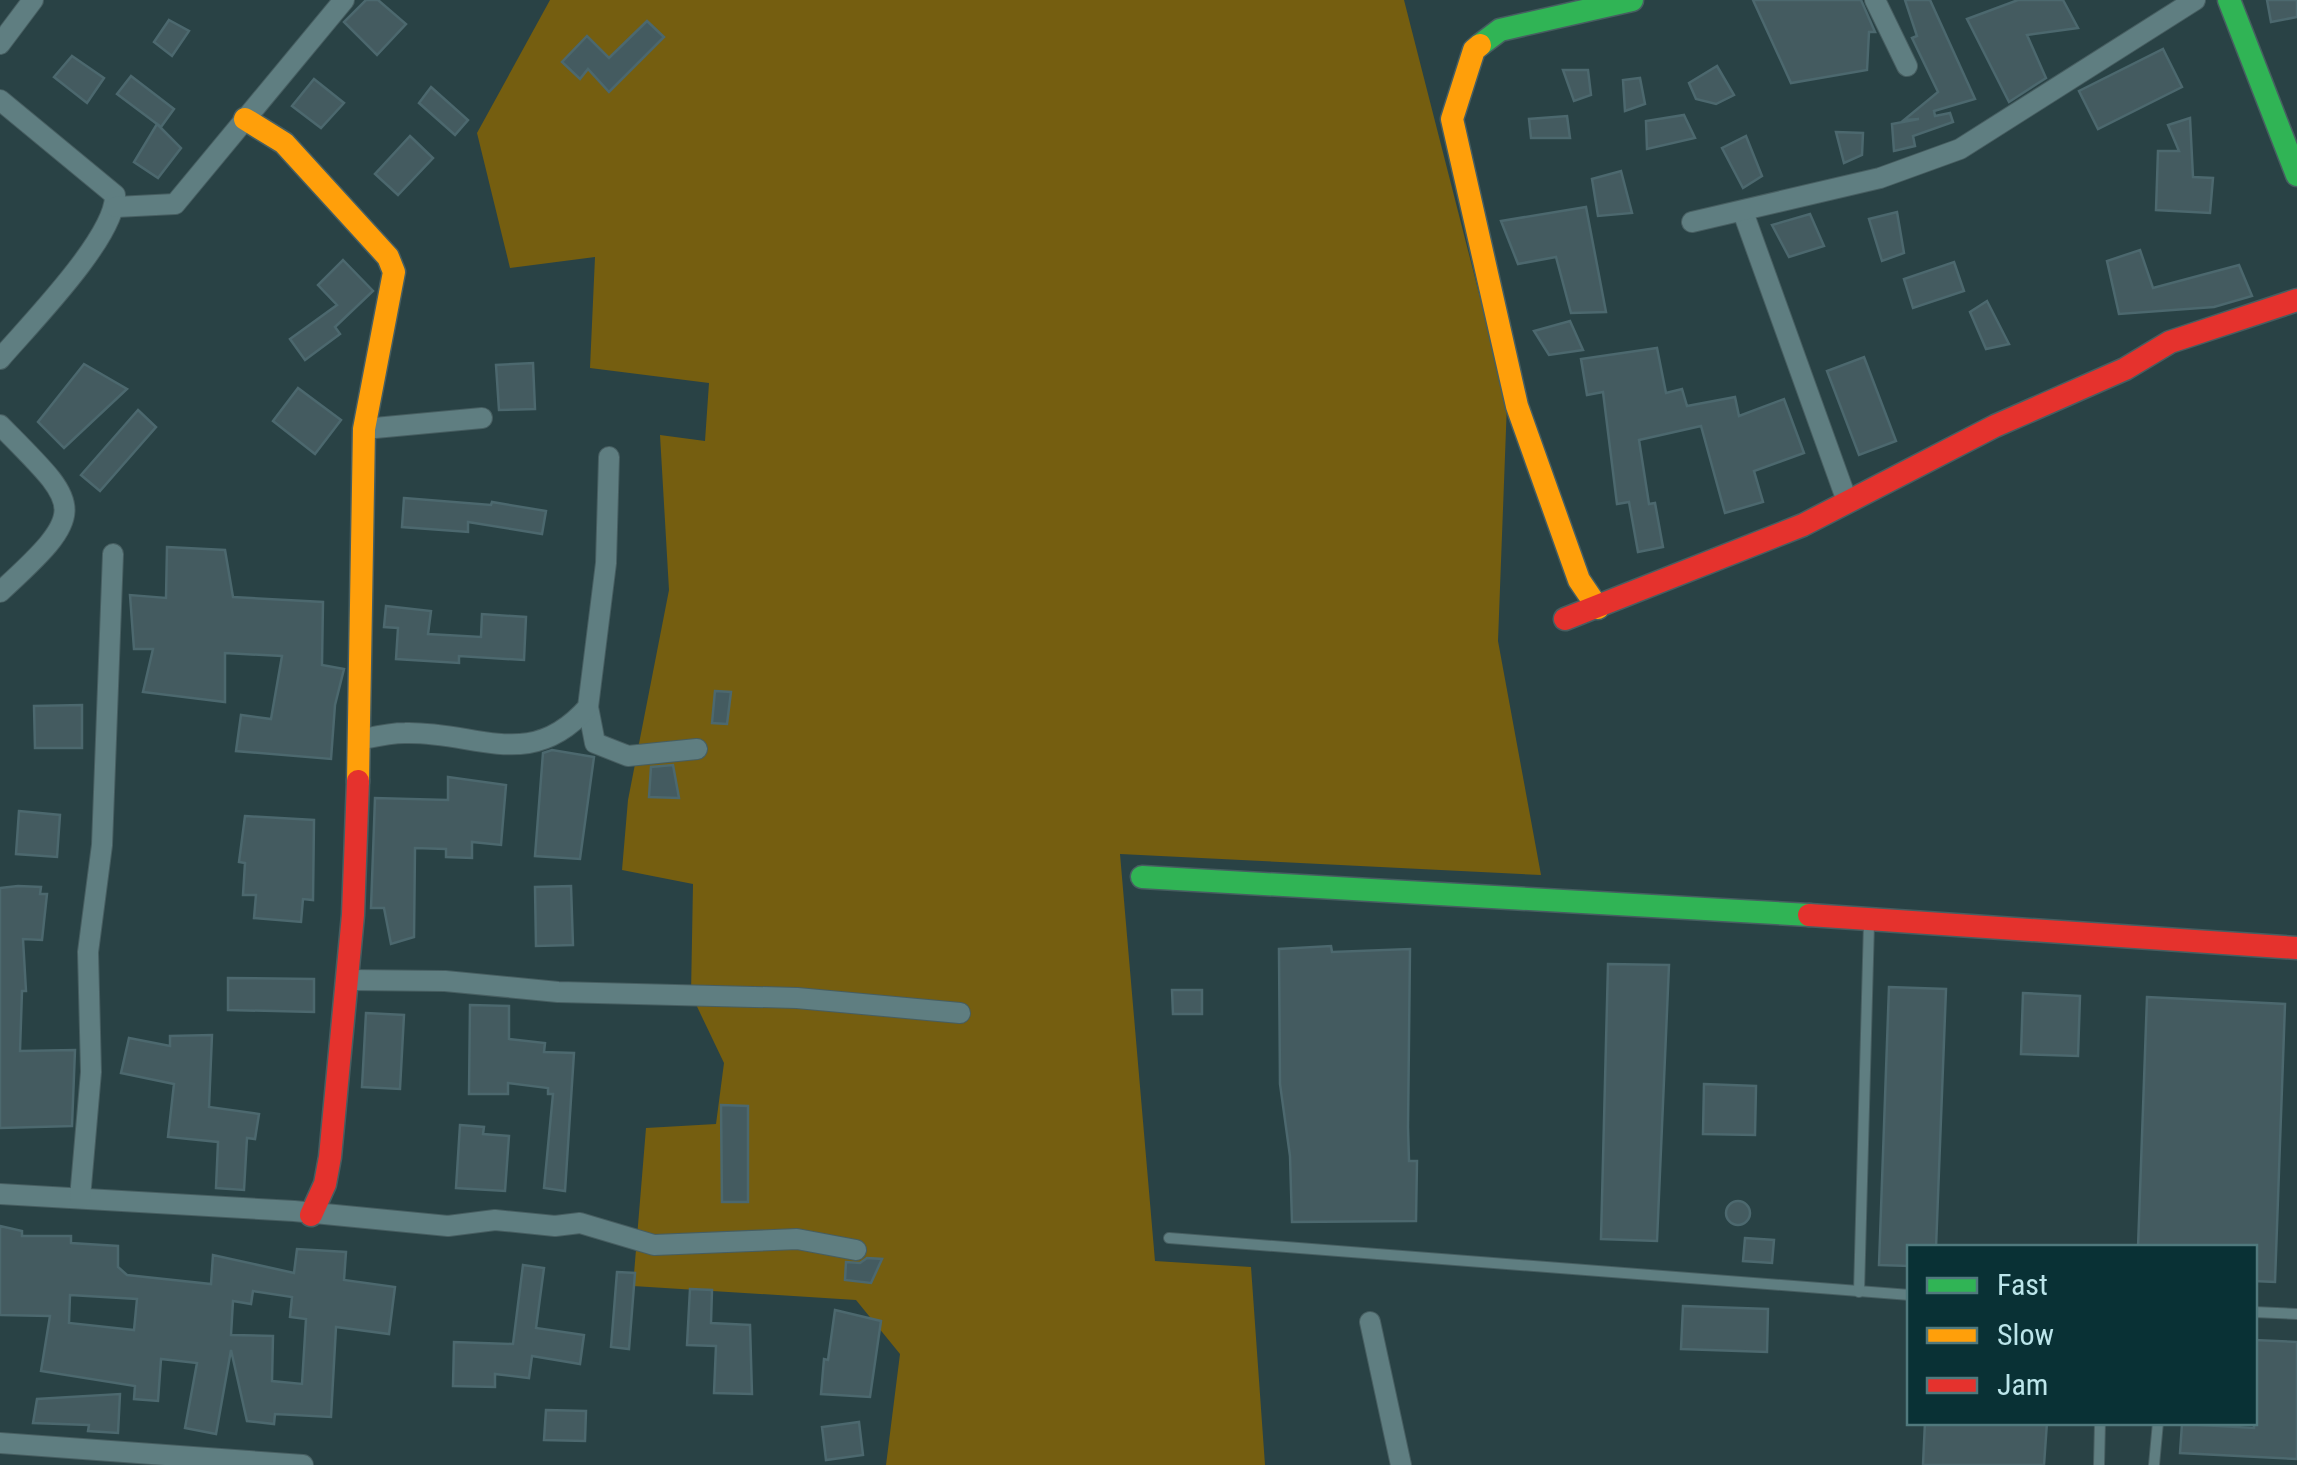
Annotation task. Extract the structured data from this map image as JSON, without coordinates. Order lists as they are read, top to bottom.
{
  "legend": ["Fast", "Slow", "Jam"]
}
